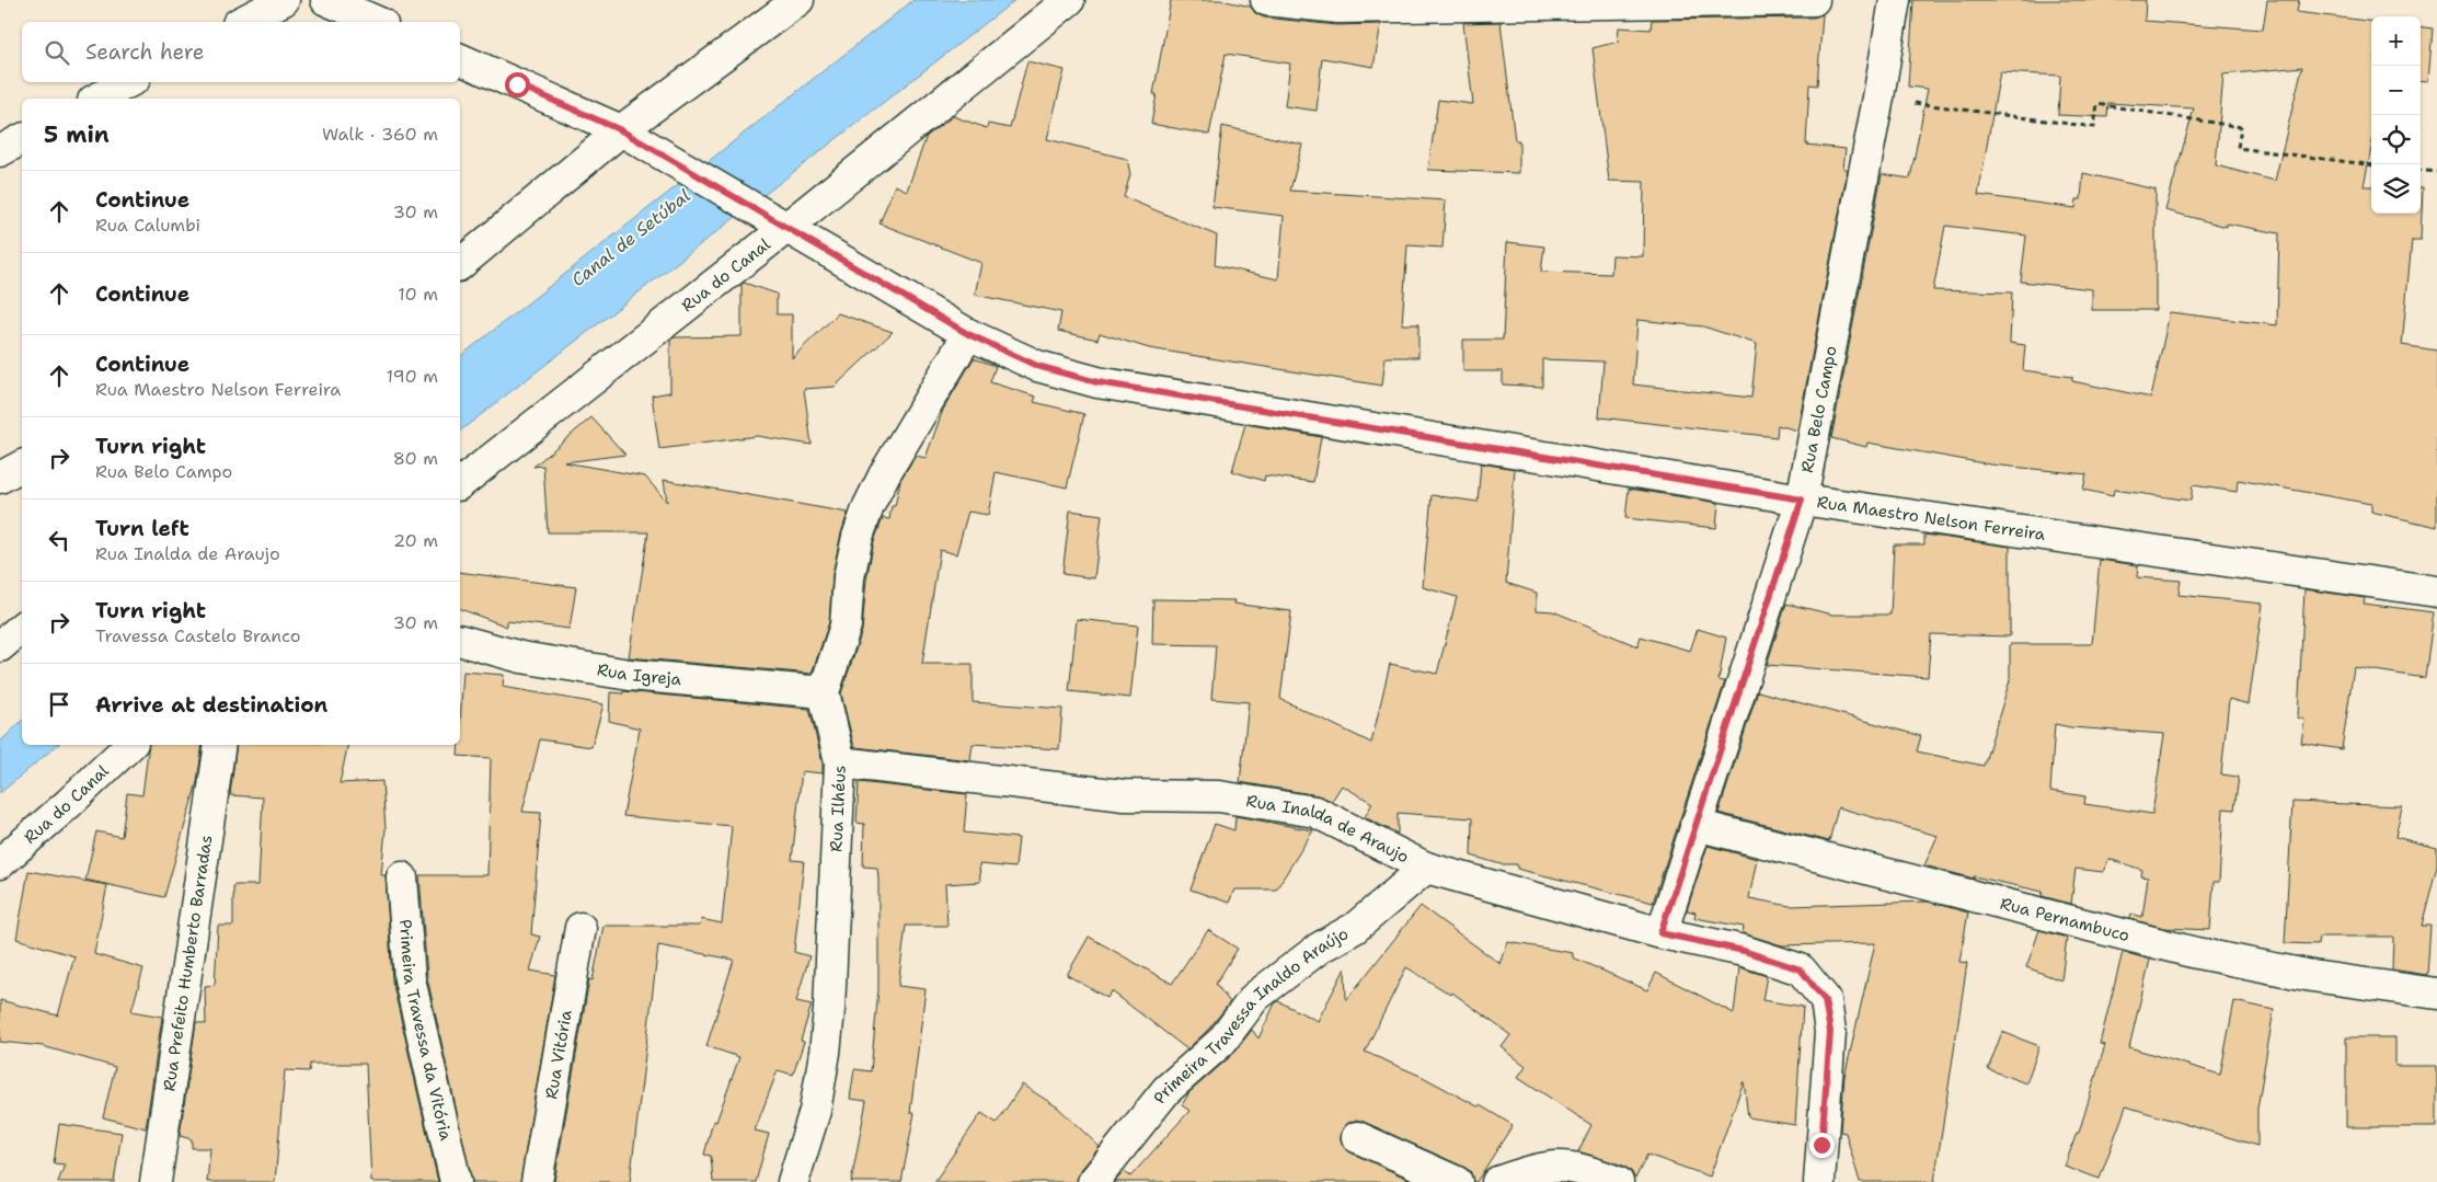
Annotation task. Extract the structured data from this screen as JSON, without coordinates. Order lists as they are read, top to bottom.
{
  "streets": {
    "street": [
      "Rua do Canal",
      "Rua Belo Campo",
      "Rua Maestro Nelson Ferreira",
      "Rua Igreja",
      "Rua Ilhéus",
      "Rua Inalda de Araujo",
      "Rua Pernambuco",
      "Rua Prefeito Humberto Barradas",
      "Primeira Travessa Inaldo Araújo",
      "Primeira Travessa da Vitória",
      "Rua Vitória"
    ]
  },
  "crossings": [
    ["Rua do Canal", "Rua Maestro Nelson Ferreira"],
    ["Rua Belo Campo", "Rua Maestro Nelson Ferreira"],
    ["Rua Belo Campo", "Rua Inalda de Araujo"],
    ["Rua Belo Campo", "Rua Pernambuco"],
    ["Rua Igreja", "Rua Ilhéus"],
    ["Rua Ilhéus", "Rua Inalda de Araujo"],
    ["Rua Inalda de Araujo", "Primeira Travessa Inaldo Araújo"]
  ],
  "water": ["Canal de Setúbal"],
  "page": {
    "map_buttons": ["+", "−"],
    "search": "Search here",
    "heading": ["5 min", "Walk · 360 m"],
    "list": [
      ["Continue", "Rua Calumbi", "30 m"],
      ["Continue", "10 m"],
      ["Continue", "Rua Maestro Nelson Ferreira", "190 m"],
      ["Turn right", "Rua Belo Campo", "80 m"],
      ["Turn left", "Rua Inalda de Araujo", "20 m"],
      ["Turn right", "Travessa Castelo Branco", "30 m"],
      "Arrive at destination"
    ]
  }
}
